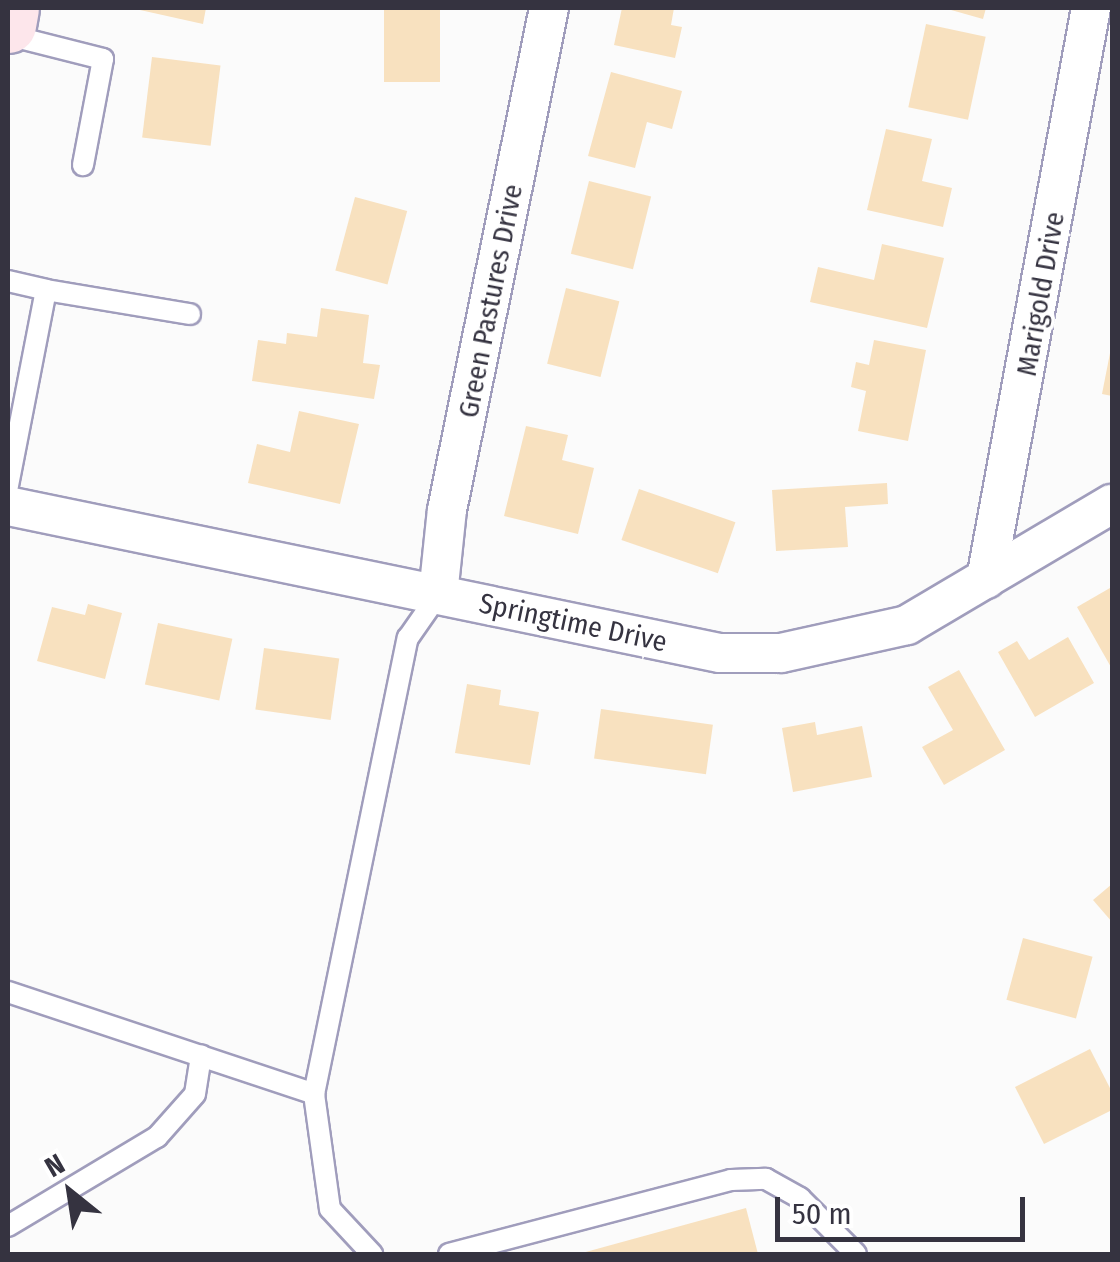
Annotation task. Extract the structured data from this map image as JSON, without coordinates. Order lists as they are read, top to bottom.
{
  "streets": {
    "street": ["Marigold Drive", "Green Pastures Drive", "Springtime Drive"]
  },
  "crossings": [
    ["Marigold Drive", "Springtime Drive"],
    ["Green Pastures Drive", "Springtime Drive"]
  ],
  "scale_bar": "50 m",
  "north": "top left"
}
